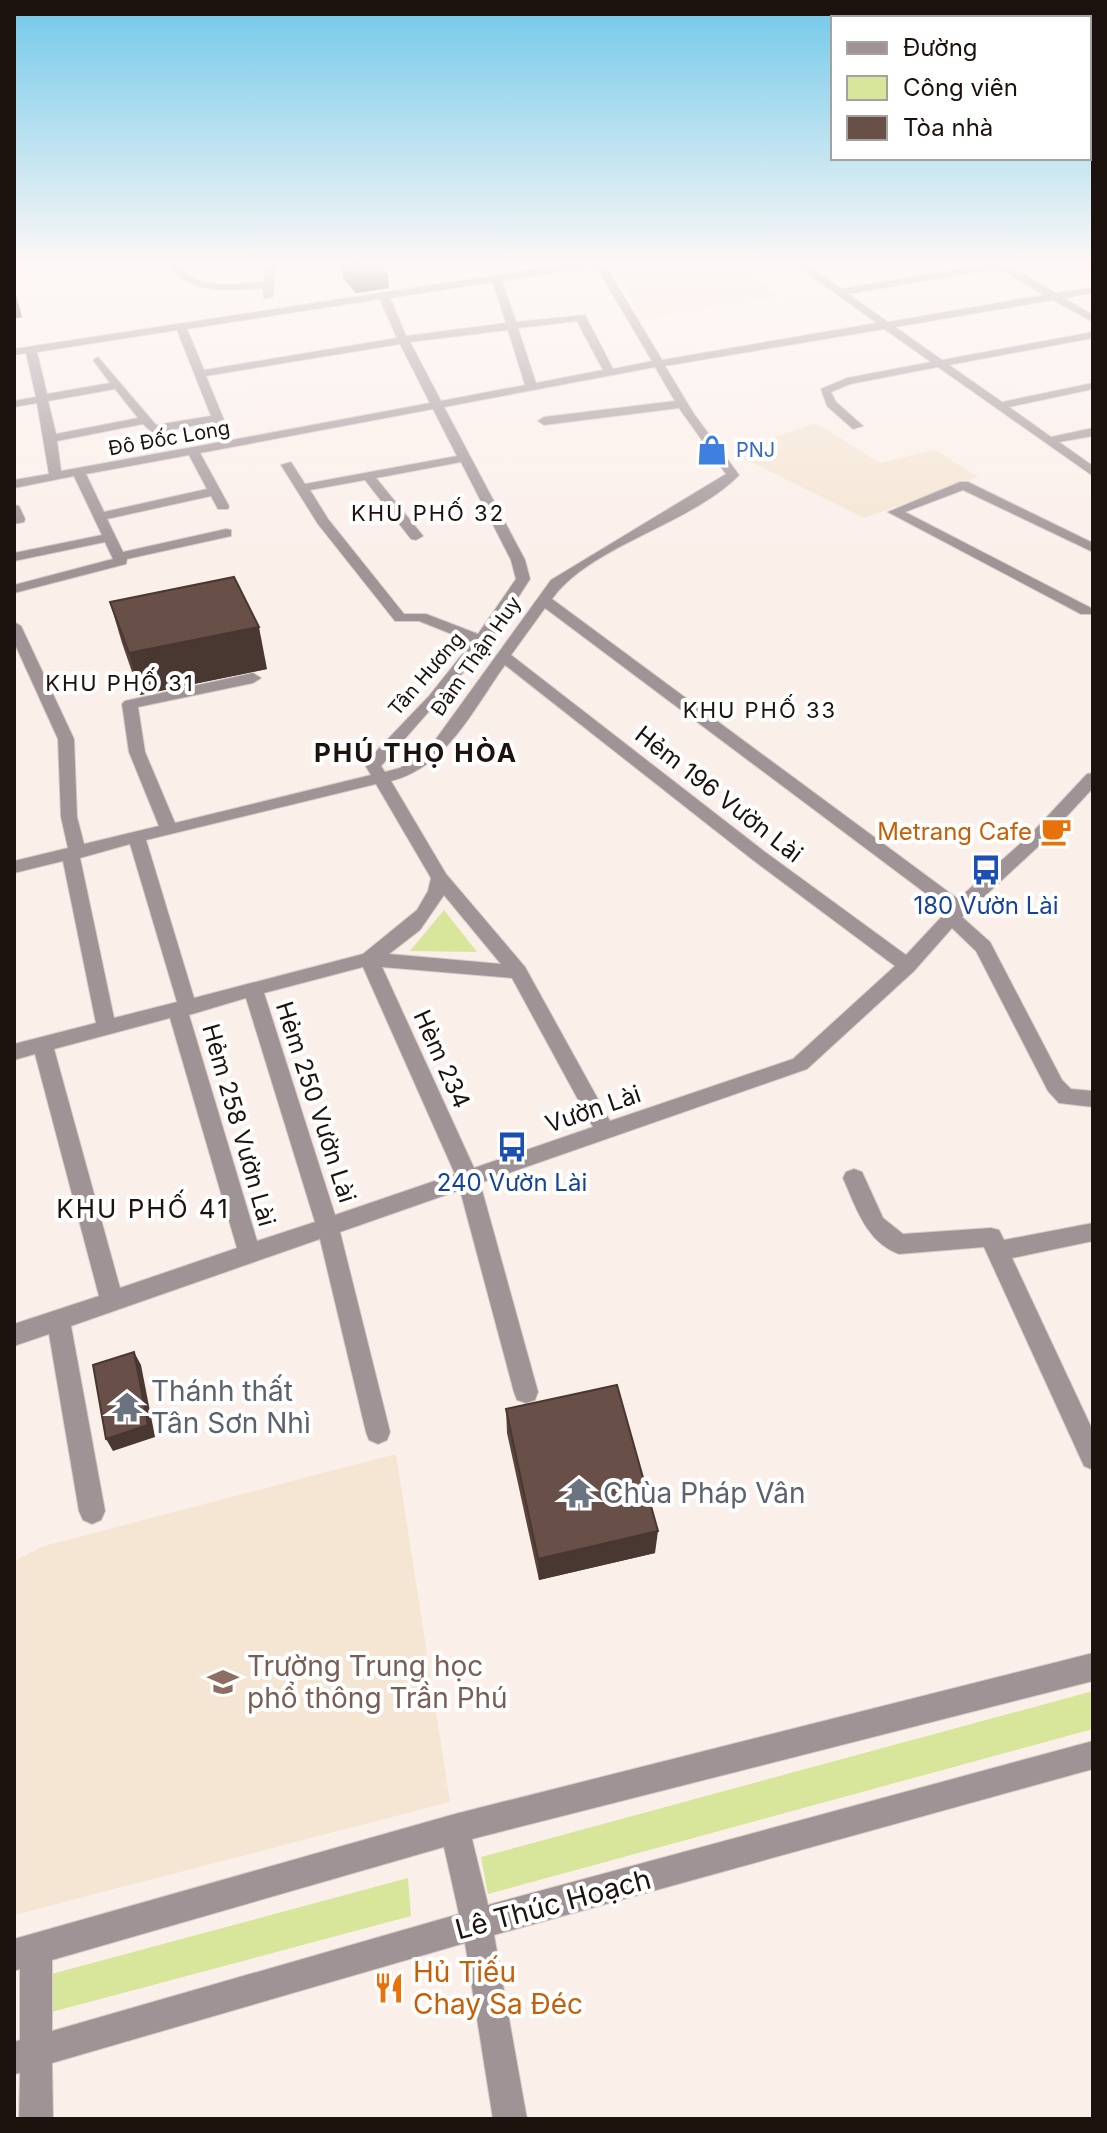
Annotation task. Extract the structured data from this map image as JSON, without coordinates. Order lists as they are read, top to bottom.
{
  "streets": {
    "street": [
      "Đô Đốc Long",
      "Đàm Thận Huy",
      "Tân Hương",
      "Hẻm 196 Vườn Lài",
      "Hèm 234",
      "Hẻm 250 Vườn Lài",
      "Vườn Lài",
      "Hẻm 258 Vườn Lài",
      "Lê Thúc Hoạch"
    ]
  },
  "crossings": [
    ["Đô Đốc Long", "Đàm Thận Huy"],
    ["Đàm Thận Huy", "Tân Hương"],
    ["Đàm Thận Huy", "Hẻm 196 Vườn Lài"],
    ["Hẻm 196 Vườn Lài", "Vườn Lài"],
    ["Hèm 234", "Vườn Lài"],
    ["Hẻm 250 Vườn Lài", "Vườn Lài"],
    ["Vườn Lài", "Hẻm 258 Vườn Lài"]
  ],
  "districts": [
    "KHU PHỐ 32",
    "KHU PHỐ 31",
    "KHU PHỐ 33",
    "PHÚ THỌ HÒA",
    "KHU PHỐ 41"
  ],
  "places": {
    "shop": ["PNJ"],
    "cafe": ["Metrang Cafe"],
    "bus stop": ["180 Vườn Lài", "240 Vườn Lài"],
    "temple": ["Thánh thất Tân Sơn Nhì", "Chùa Pháp Vân"],
    "school or university": ["Trường Trung học phổ thông Trần Phú"],
    "restaurant": ["Hủ Tiếu Chay Sa Đéc"]
  },
  "legend": ["Đường", "Công viên", "Tòa nhà"]
}
